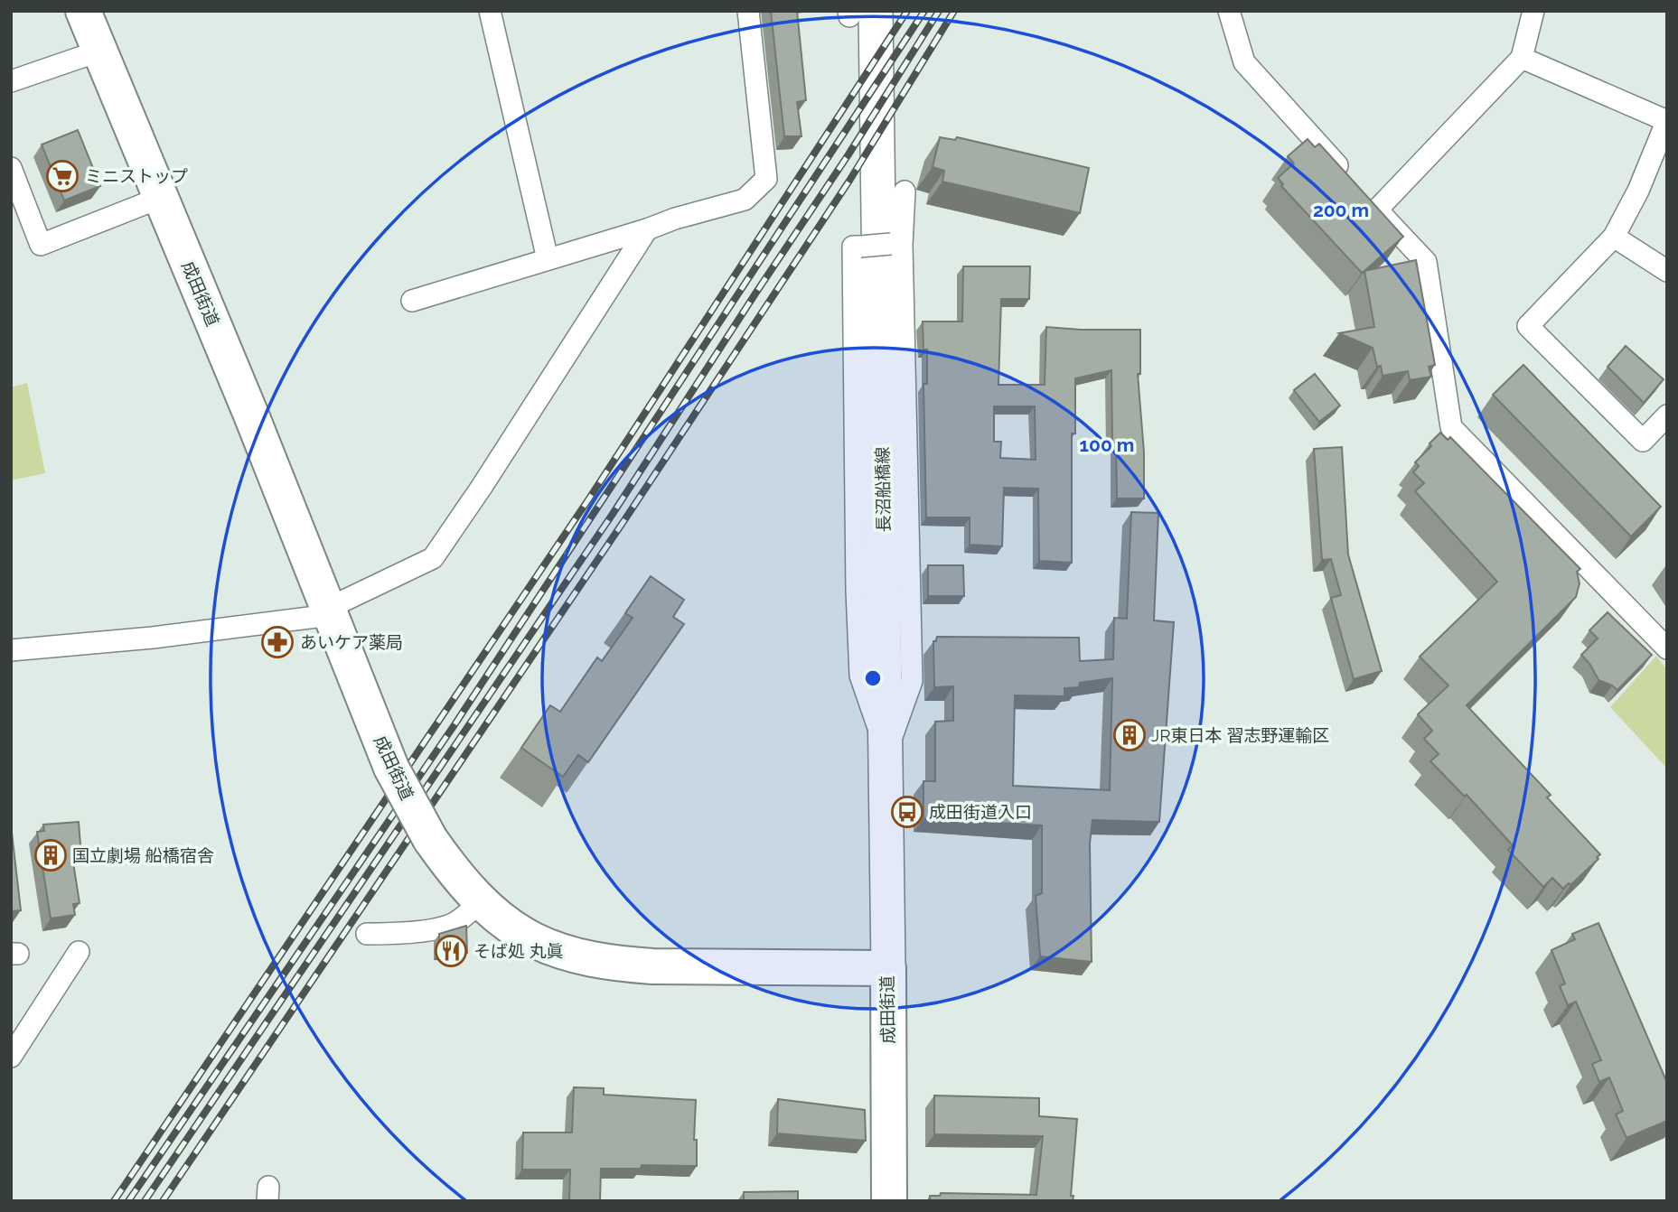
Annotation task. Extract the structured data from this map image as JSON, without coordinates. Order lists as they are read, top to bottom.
{
  "streets": {
    "highway": ["成田街道"],
    "main road": ["長沼船橋線"]
  },
  "crossings": [
    ["成田街道", "長沼船橋線"]
  ],
  "places": {
    "supermarket": ["ミニストップ"],
    "pharmacy": ["あいケア薬局"],
    "building": ["JR東日本 習志野運輸区", "国立劇場 船橋宿舎"],
    "bus stop": ["成田街道入口"],
    "restaurant": ["そば処 丸眞"]
  },
  "rings": ["200 m", "100 m"]
}
